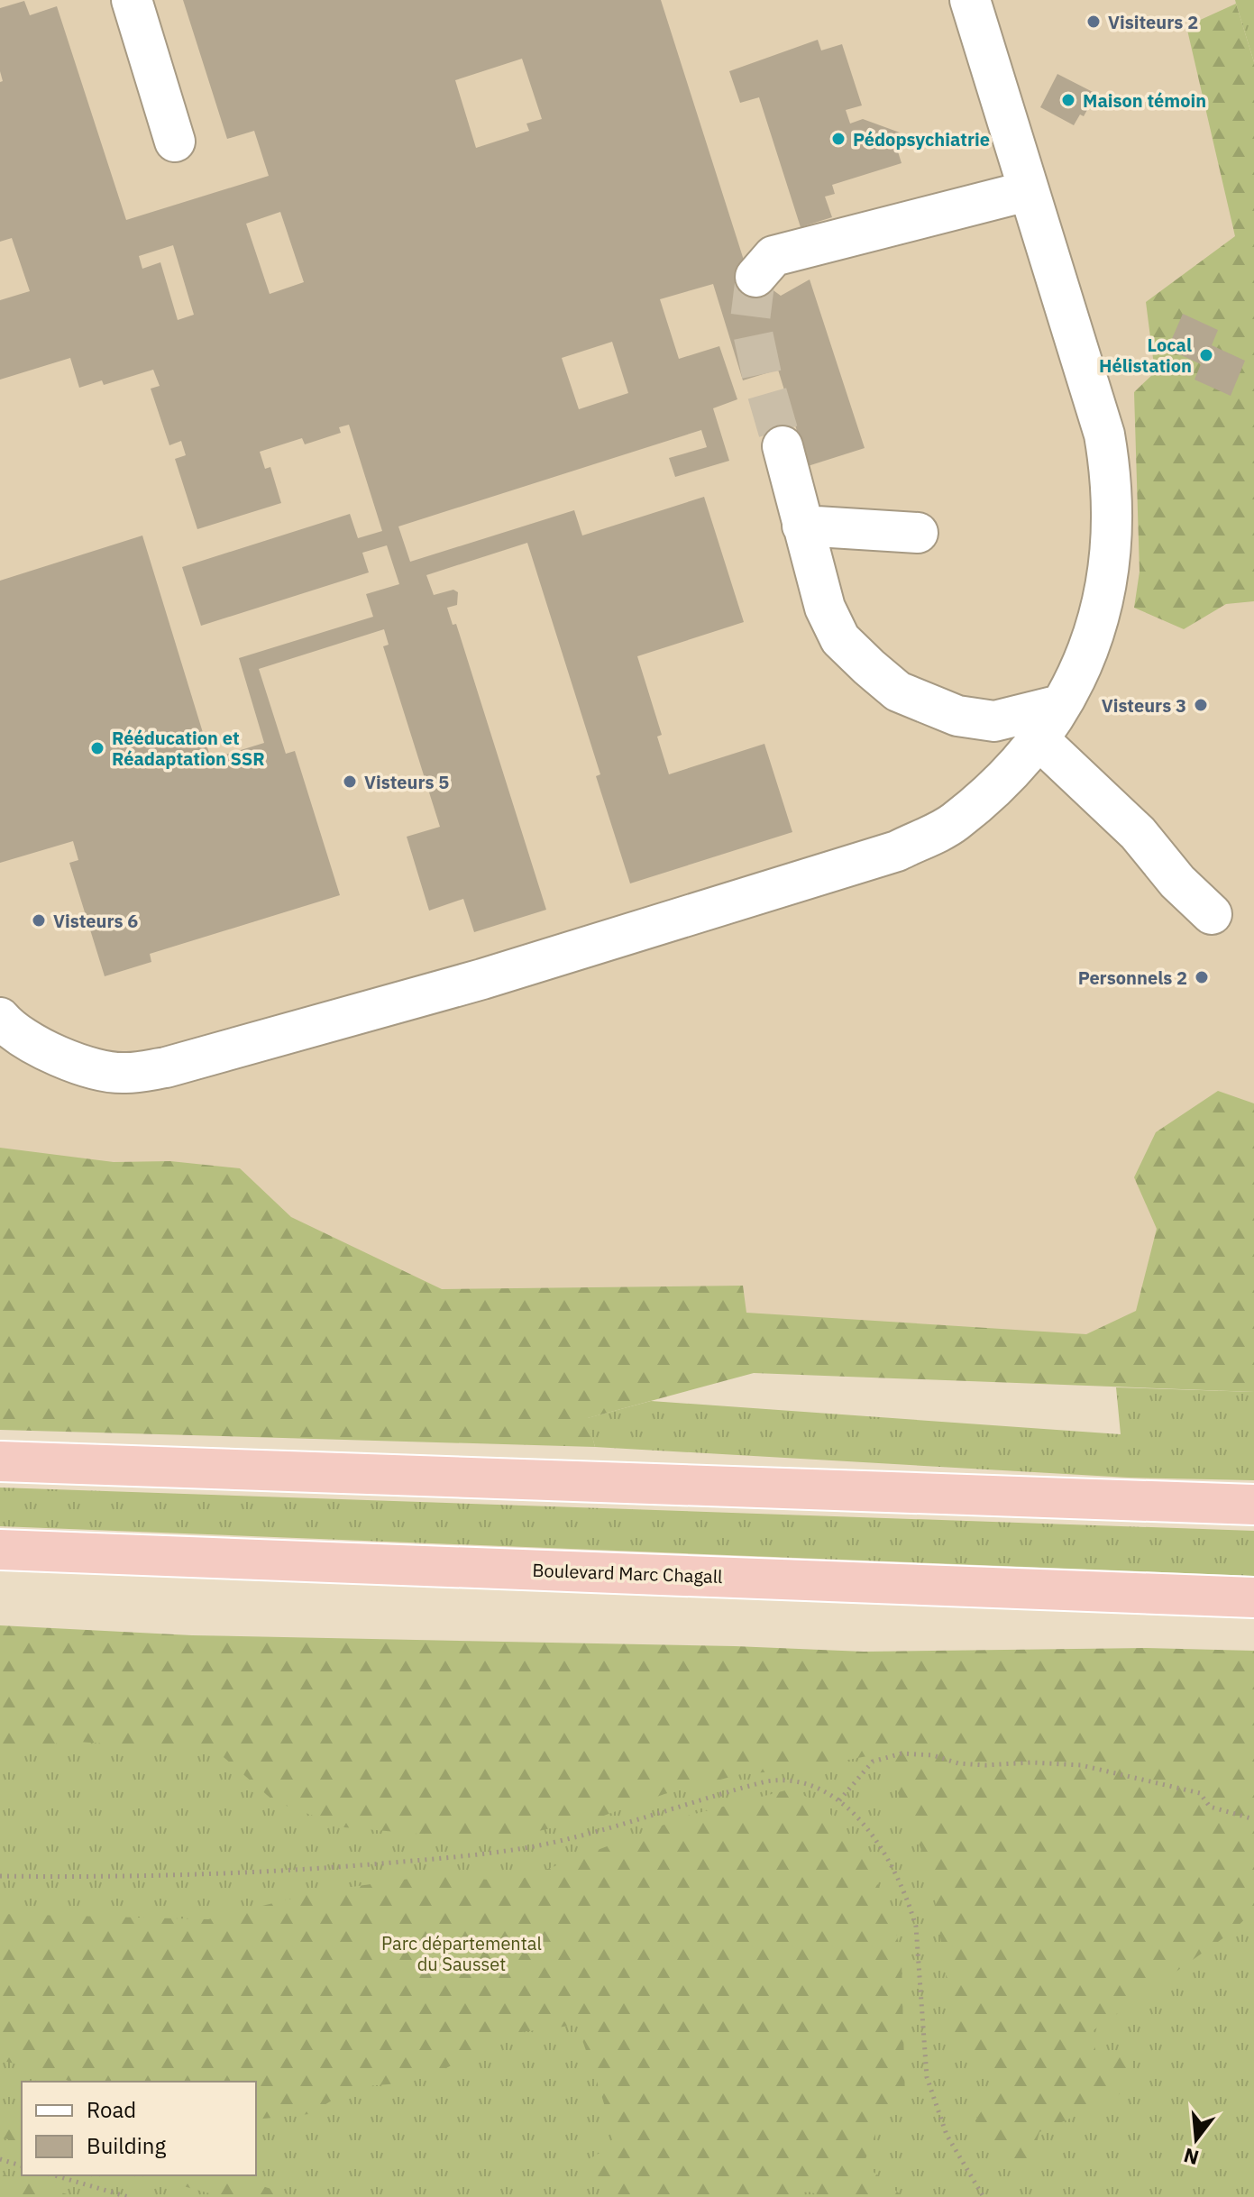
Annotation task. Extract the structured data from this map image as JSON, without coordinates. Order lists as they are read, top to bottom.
{
  "streets": {
    "highway": ["Boulevard Marc Chagall"]
  },
  "parks": ["Parc départemental du Sausset"],
  "places": [
    "Visiteurs 2",
    "Maison témoin",
    "Pédopsychiatrie",
    "Local Hélistation",
    "Visteurs 3",
    "Rééducation et Réadaptation SSR",
    "Visteurs 5",
    "Visteurs 6",
    "Personnels 2"
  ],
  "legend": ["Road", "Building"],
  "north": "bottom"
}
